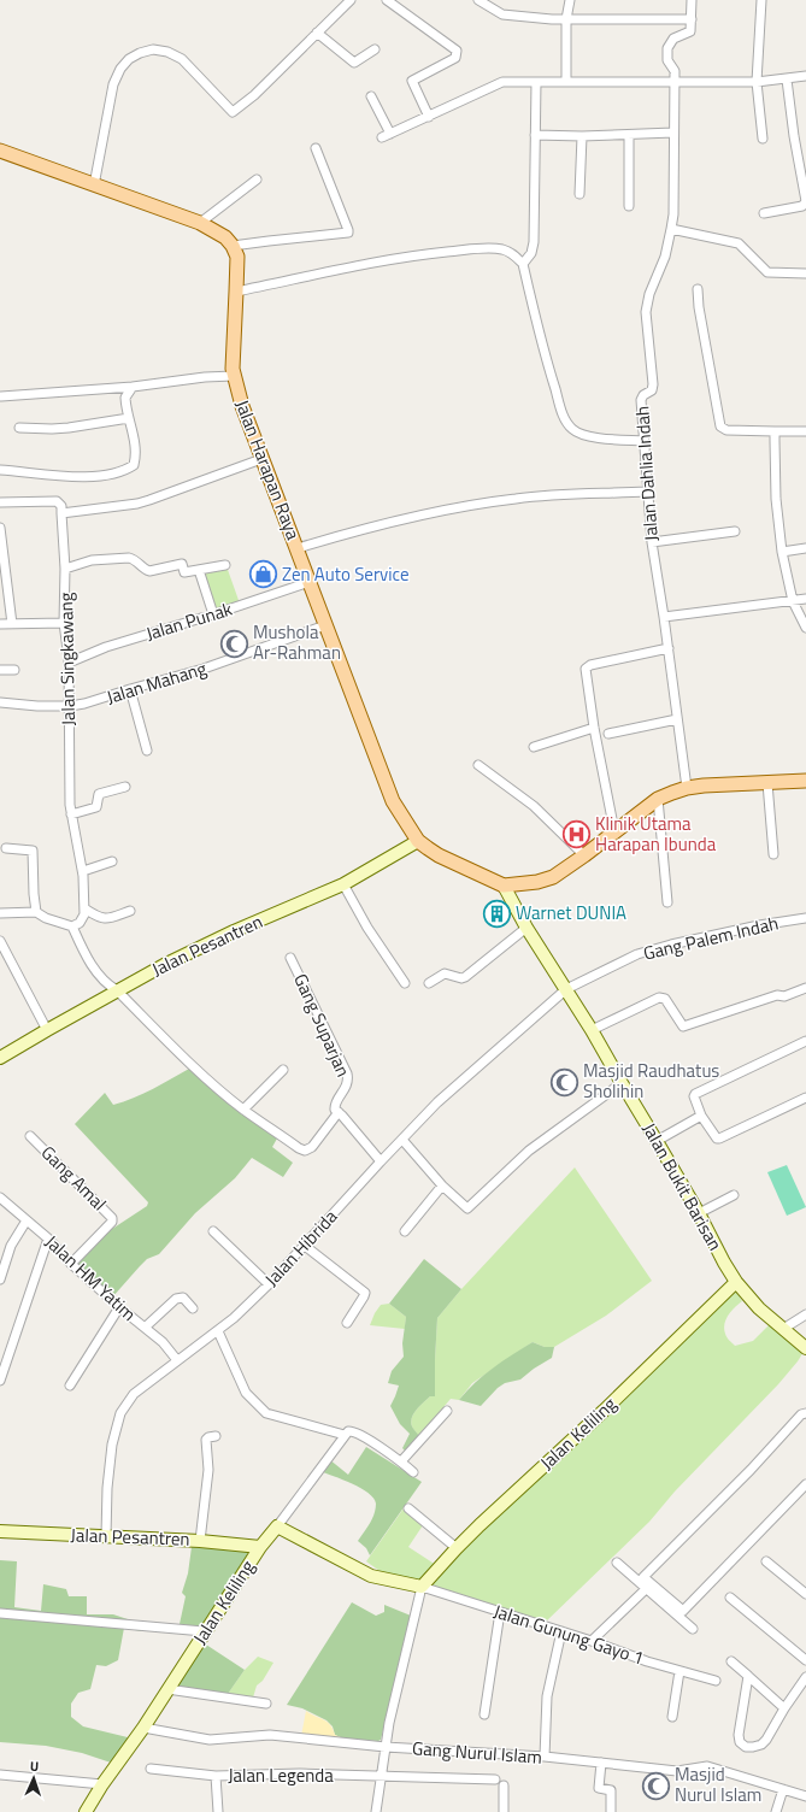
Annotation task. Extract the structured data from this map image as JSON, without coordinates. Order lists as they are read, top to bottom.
{
  "streets": {
    "main road": ["Jalan Harapan Raya"],
    "street": [
      "Jalan Dahlia Indah",
      "Jalan Punak",
      "Jalan Singkawang",
      "Jalan Mahang",
      "Gang Palem Indah",
      "Jalan Pesantren",
      "Gang Suparjan",
      "Gang Amal",
      "Jalan Bukit Barisan",
      "Jalan Hibrida",
      "Jalan HM Yatim",
      "Jalan Keliling",
      "Jalan Gunung Gayo 1",
      "Gang Nurul Islam",
      "Jalan Legenda"
    ]
  },
  "crossings": [
    ["Jalan Harapan Raya", "Jalan Punak"],
    ["Jalan Harapan Raya", "Jalan Mahang"],
    ["Jalan Harapan Raya", "Jalan Pesantren"],
    ["Jalan Harapan Raya", "Jalan Bukit Barisan"],
    ["Jalan Punak", "Jalan Singkawang"],
    ["Jalan Singkawang", "Jalan Mahang"],
    ["Gang Palem Indah", "Jalan Bukit Barisan"],
    ["Gang Palem Indah", "Jalan Hibrida"],
    ["Jalan Pesantren", "Jalan Hibrida"],
    ["Jalan Pesantren", "Jalan Keliling"],
    ["Gang Amal", "Jalan HM Yatim"],
    ["Jalan Bukit Barisan", "Jalan Hibrida"],
    ["Jalan Bukit Barisan", "Jalan Keliling"],
    ["Jalan Hibrida", "Jalan HM Yatim"],
    ["Jalan Keliling", "Jalan Gunung Gayo 1"],
    ["Jalan Keliling", "Gang Nurul Islam"],
    ["Jalan Keliling", "Jalan Legenda"]
  ],
  "places": {
    "shop": ["Zen Auto Service"],
    "mosque": ["Mushola Ar-Rahman", "Masjid Raudhatus Sholihin", "Masjid Nurul Islam"],
    "hospital": ["Klinik Utama Harapan Ibunda"],
    "building": ["Warnet DUNIA"]
  },
  "north": "top"
}
